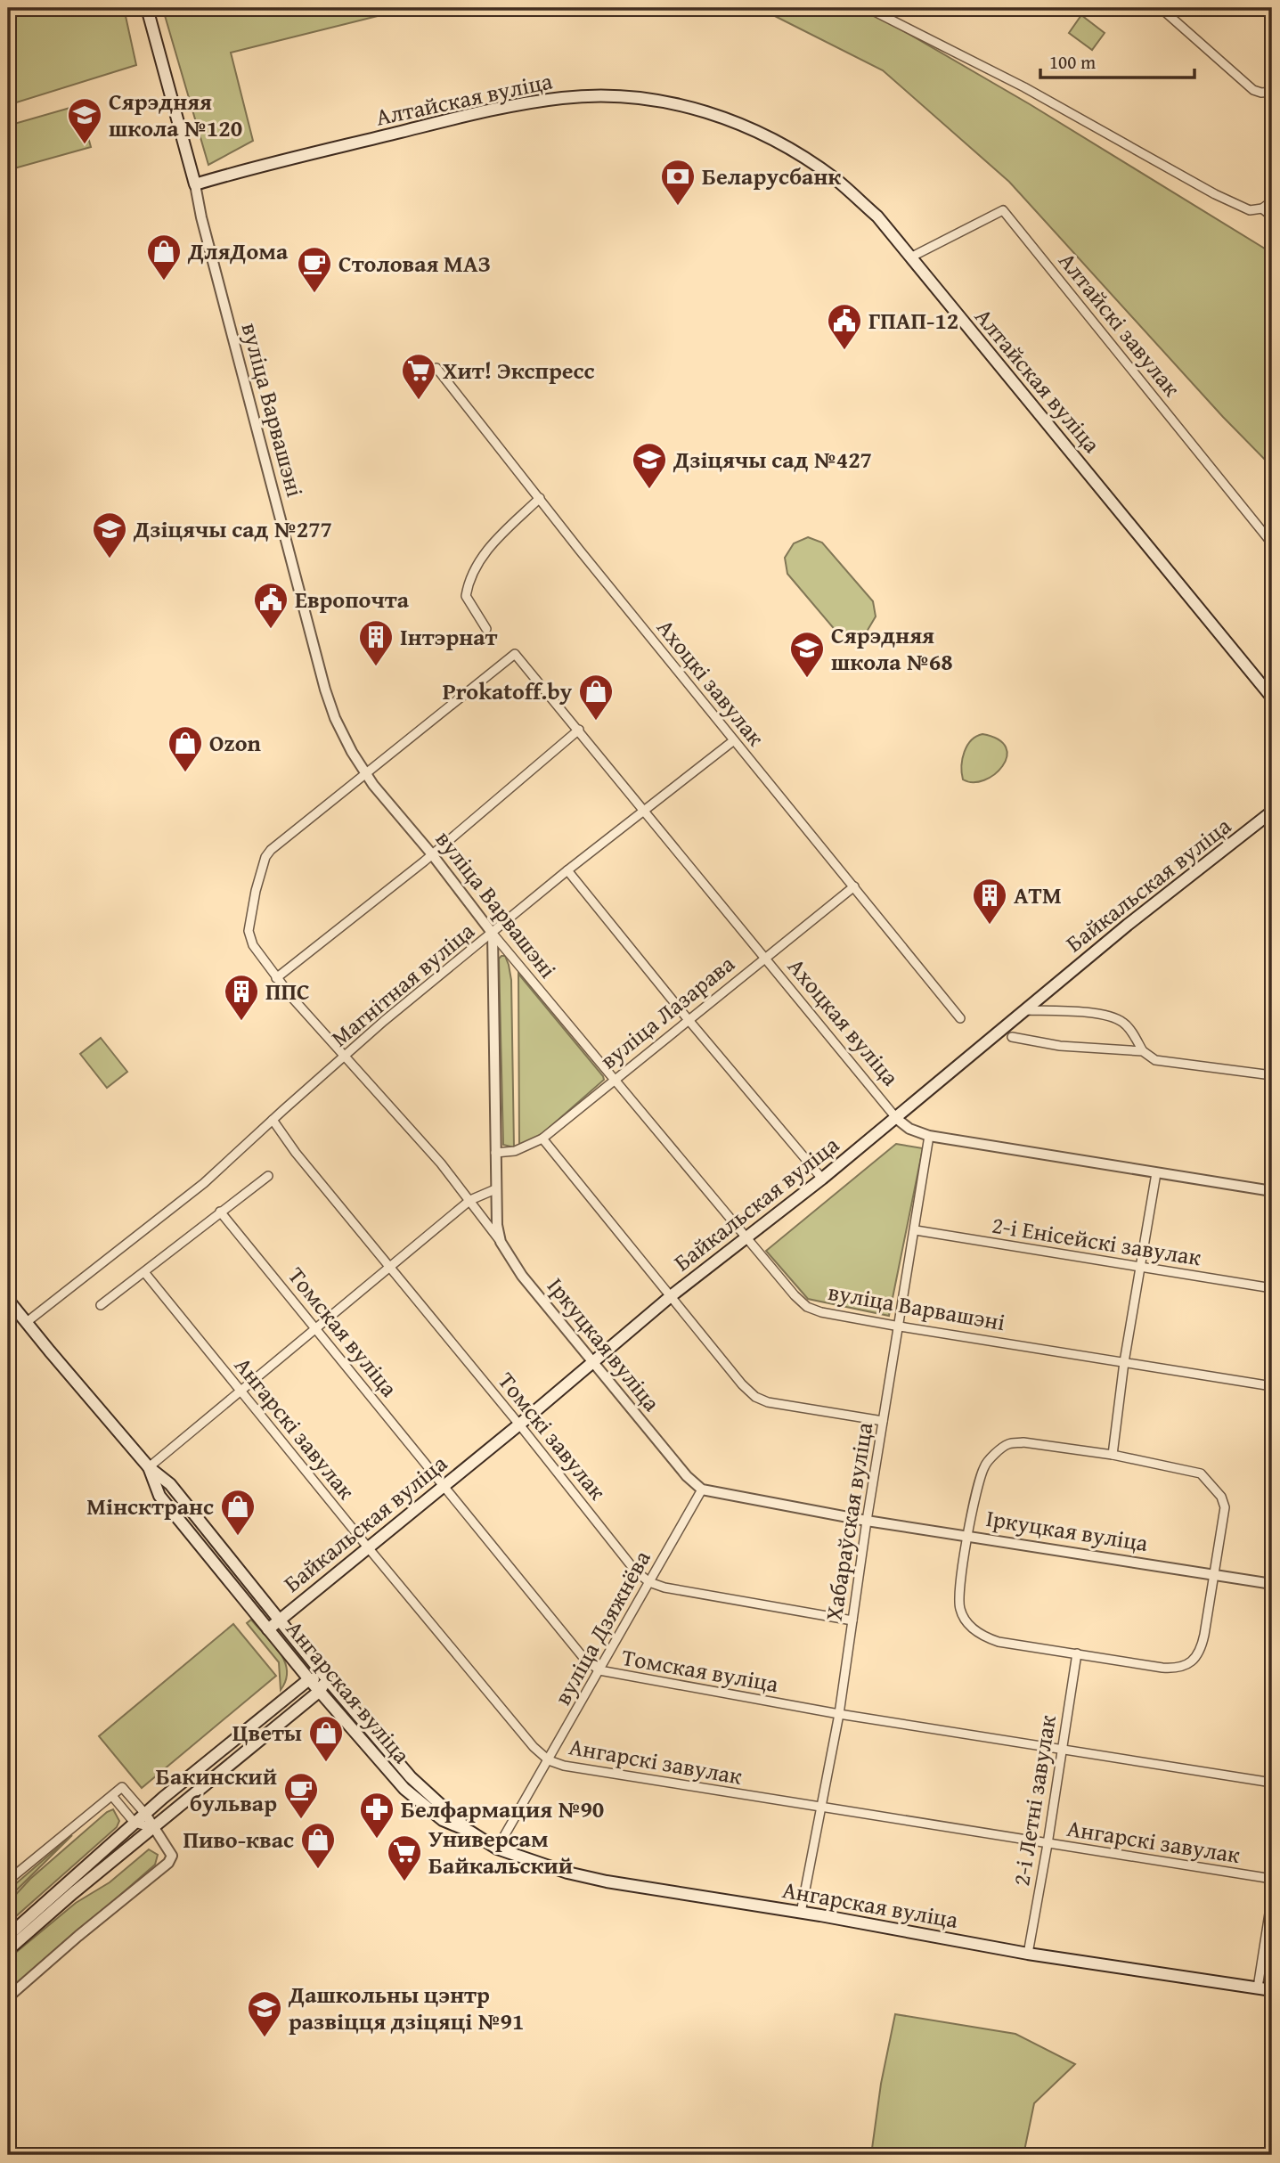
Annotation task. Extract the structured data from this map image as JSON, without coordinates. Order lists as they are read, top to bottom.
{
  "streets": {
    "main road": [
      "Алтайская вуліца",
      "вуліца Варвашэні",
      "Байкальская вуліца",
      "Ангарская вуліца"
    ],
    "street": [
      "Алтайскі завулак",
      "Ахоцкі завулак",
      "Магнітная вуліца",
      "вуліца Лазарава",
      "Ахоцкая вуліца",
      "2-і Енісейскі завулак",
      "Томская вуліца",
      "Іркуцкая вуліца",
      "Ангарскі завулак",
      "Томскі завулак",
      "Хабараўская вуліца",
      "вуліца Дзяжнёва",
      "2-і Летні завулак"
    ]
  },
  "crossings": [
    ["Алтайская вуліца", "Алтайскі завулак"],
    ["Алтайская вуліца", "вуліца Варвашэні"],
    ["вуліца Варвашэні", "Байкальская вуліца"],
    ["вуліца Варвашэні", "Магнітная вуліца"],
    ["вуліца Варвашэні", "вуліца Лазарава"],
    ["вуліца Варвашэні", "Ахоцкая вуліца"],
    ["вуліца Варвашэні", "Іркуцкая вуліца"],
    ["вуліца Варвашэні", "Хабараўская вуліца"],
    ["Ахоцкі завулак", "Магнітная вуліца"],
    ["Ахоцкі завулак", "вуліца Лазарава"],
    ["Байкальская вуліца", "Ахоцкая вуліца"],
    ["Байкальская вуліца", "Томская вуліца"],
    ["Байкальская вуліца", "Іркуцкая вуліца"],
    ["Байкальская вуліца", "Ангарскі завулак"],
    ["Байкальская вуліца", "Томскі завулак"],
    ["Байкальская вуліца", "Ангарская вуліца"],
    ["Магнітная вуліца", "Ахоцкая вуліца"],
    ["Магнітная вуліца", "Іркуцкая вуліца"],
    ["Магнітная вуліца", "Томскі завулак"],
    ["Магнітная вуліца", "Ангарская вуліца"],
    ["вуліца Лазарава", "Ахоцкая вуліца"],
    ["Ахоцкая вуліца", "Іркуцкая вуліца"],
    ["Ахоцкая вуліца", "Хабараўская вуліца"],
    ["2-і Енісейскі завулак", "Хабараўская вуліца"],
    ["Томская вуліца", "Хабараўская вуліца"],
    ["Томская вуліца", "вуліца Дзяжнёва"],
    ["Томская вуліца", "2-і Летні завулак"],
    ["Іркуцкая вуліца", "Хабараўская вуліца"],
    ["Іркуцкая вуліца", "вуліца Дзяжнёва"],
    ["Ангарскі завулак", "Хабараўская вуліца"],
    ["Ангарскі завулак", "вуліца Дзяжнёва"],
    ["Ангарскі завулак", "2-і Летні завулак"],
    ["Томскі завулак", "Хабараўская вуліца"],
    ["Томскі завулак", "вуліца Дзяжнёва"],
    ["Хабараўская вуліца", "Ангарская вуліца"],
    ["вуліца Дзяжнёва", "Ангарская вуліца"],
    ["Ангарская вуліца", "2-і Летні завулак"]
  ],
  "places": {
    "school or university": [
      "Сярэдняя школа №120",
      "Дзіцячы сад №427",
      "Дзіцячы сад №277",
      "Сярэдняя школа №68",
      "Дашкольны цэнтр развіцця дзіцяці №91"
    ],
    "bank": ["Беларусбанк"],
    "shop": [
      "ДляДома",
      "Prokatoff.by",
      "Ozon",
      "Мінсктранс",
      "Цветы",
      "Пиво-квас"
    ],
    "cafe": ["Столовая МАЗ", "Бакинский бульвар"],
    "public building": ["ГПАП-12", "Европочта"],
    "supermarket": ["Хит! Экспресс", "Универсам Байкальский"],
    "building": ["Інтэрнат", "АТМ", "ППС"],
    "pharmacy": ["Белфармация №90"]
  },
  "scale_bar": "100 m"
}
